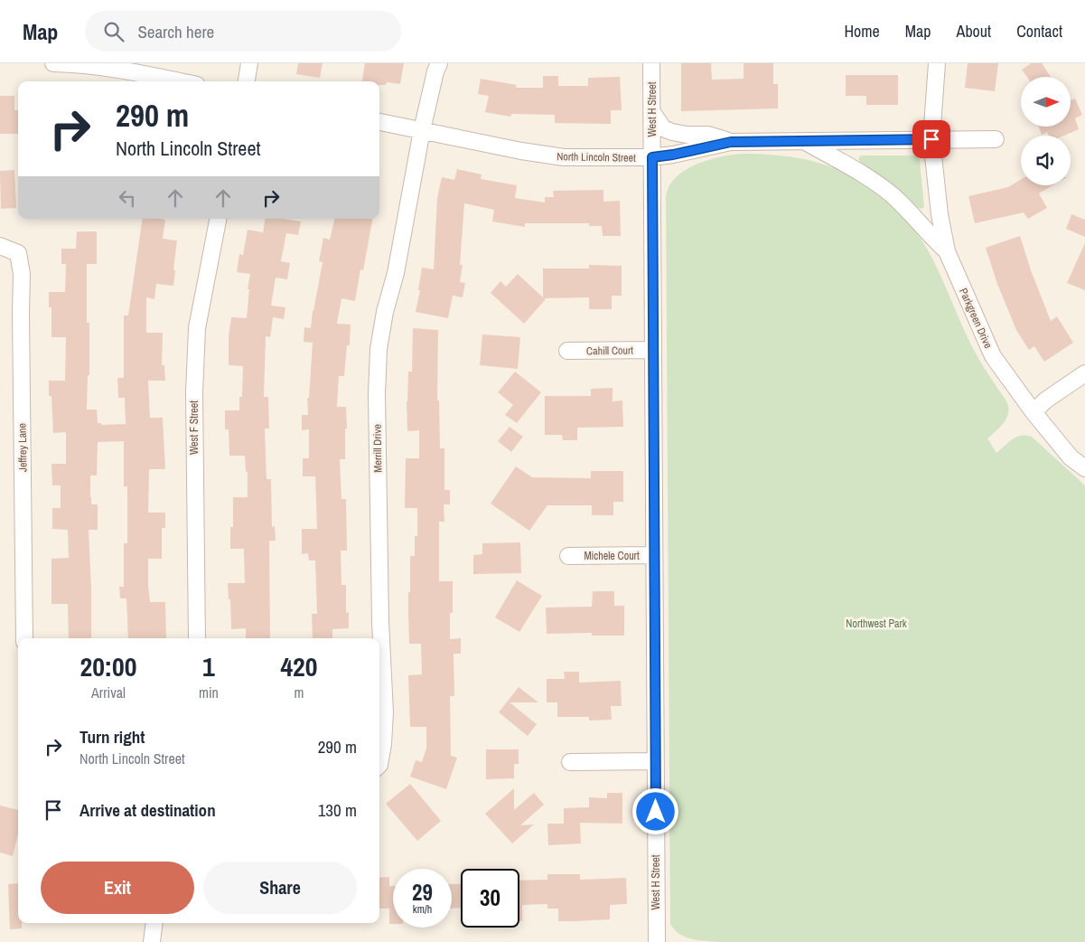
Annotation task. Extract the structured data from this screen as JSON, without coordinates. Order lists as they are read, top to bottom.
{
  "streets": {
    "street": [
      "West H Street",
      "North Lincoln Street",
      "Parkgreen Drive",
      "Cahill Court",
      "West F Street",
      "Jeffrey Lane",
      "Merrill Drive",
      "Michele Court"
    ]
  },
  "crossings": [
    ["West H Street", "North Lincoln Street"],
    ["West H Street", "Cahill Court"],
    ["West H Street", "Michele Court"],
    ["North Lincoln Street", "Parkgreen Drive"],
    ["North Lincoln Street", "Merrill Drive"]
  ],
  "parks": ["Northwest Park"],
  "north": "right",
  "page": {
    "header": "Map",
    "search": "Search here",
    "nav": [
      "Home",
      "Map",
      "About",
      "Contact"
    ],
    "turn": ["290 m", "North Lincoln Street"],
    "eta": [
      "20:00",
      "Arrival",
      "1",
      "min",
      "420",
      "m"
    ],
    "list": [
      {
        "name": "Turn right",
        "note": "North Lincoln Street",
        "value": "290 m"
      },
      {
        "name": "Arrive at destination",
        "value": "130 m"
      }
    ],
    "buttons": ["Exit", "Share"],
    "speed": "29 km/h",
    "limit": "30"
  }
}
